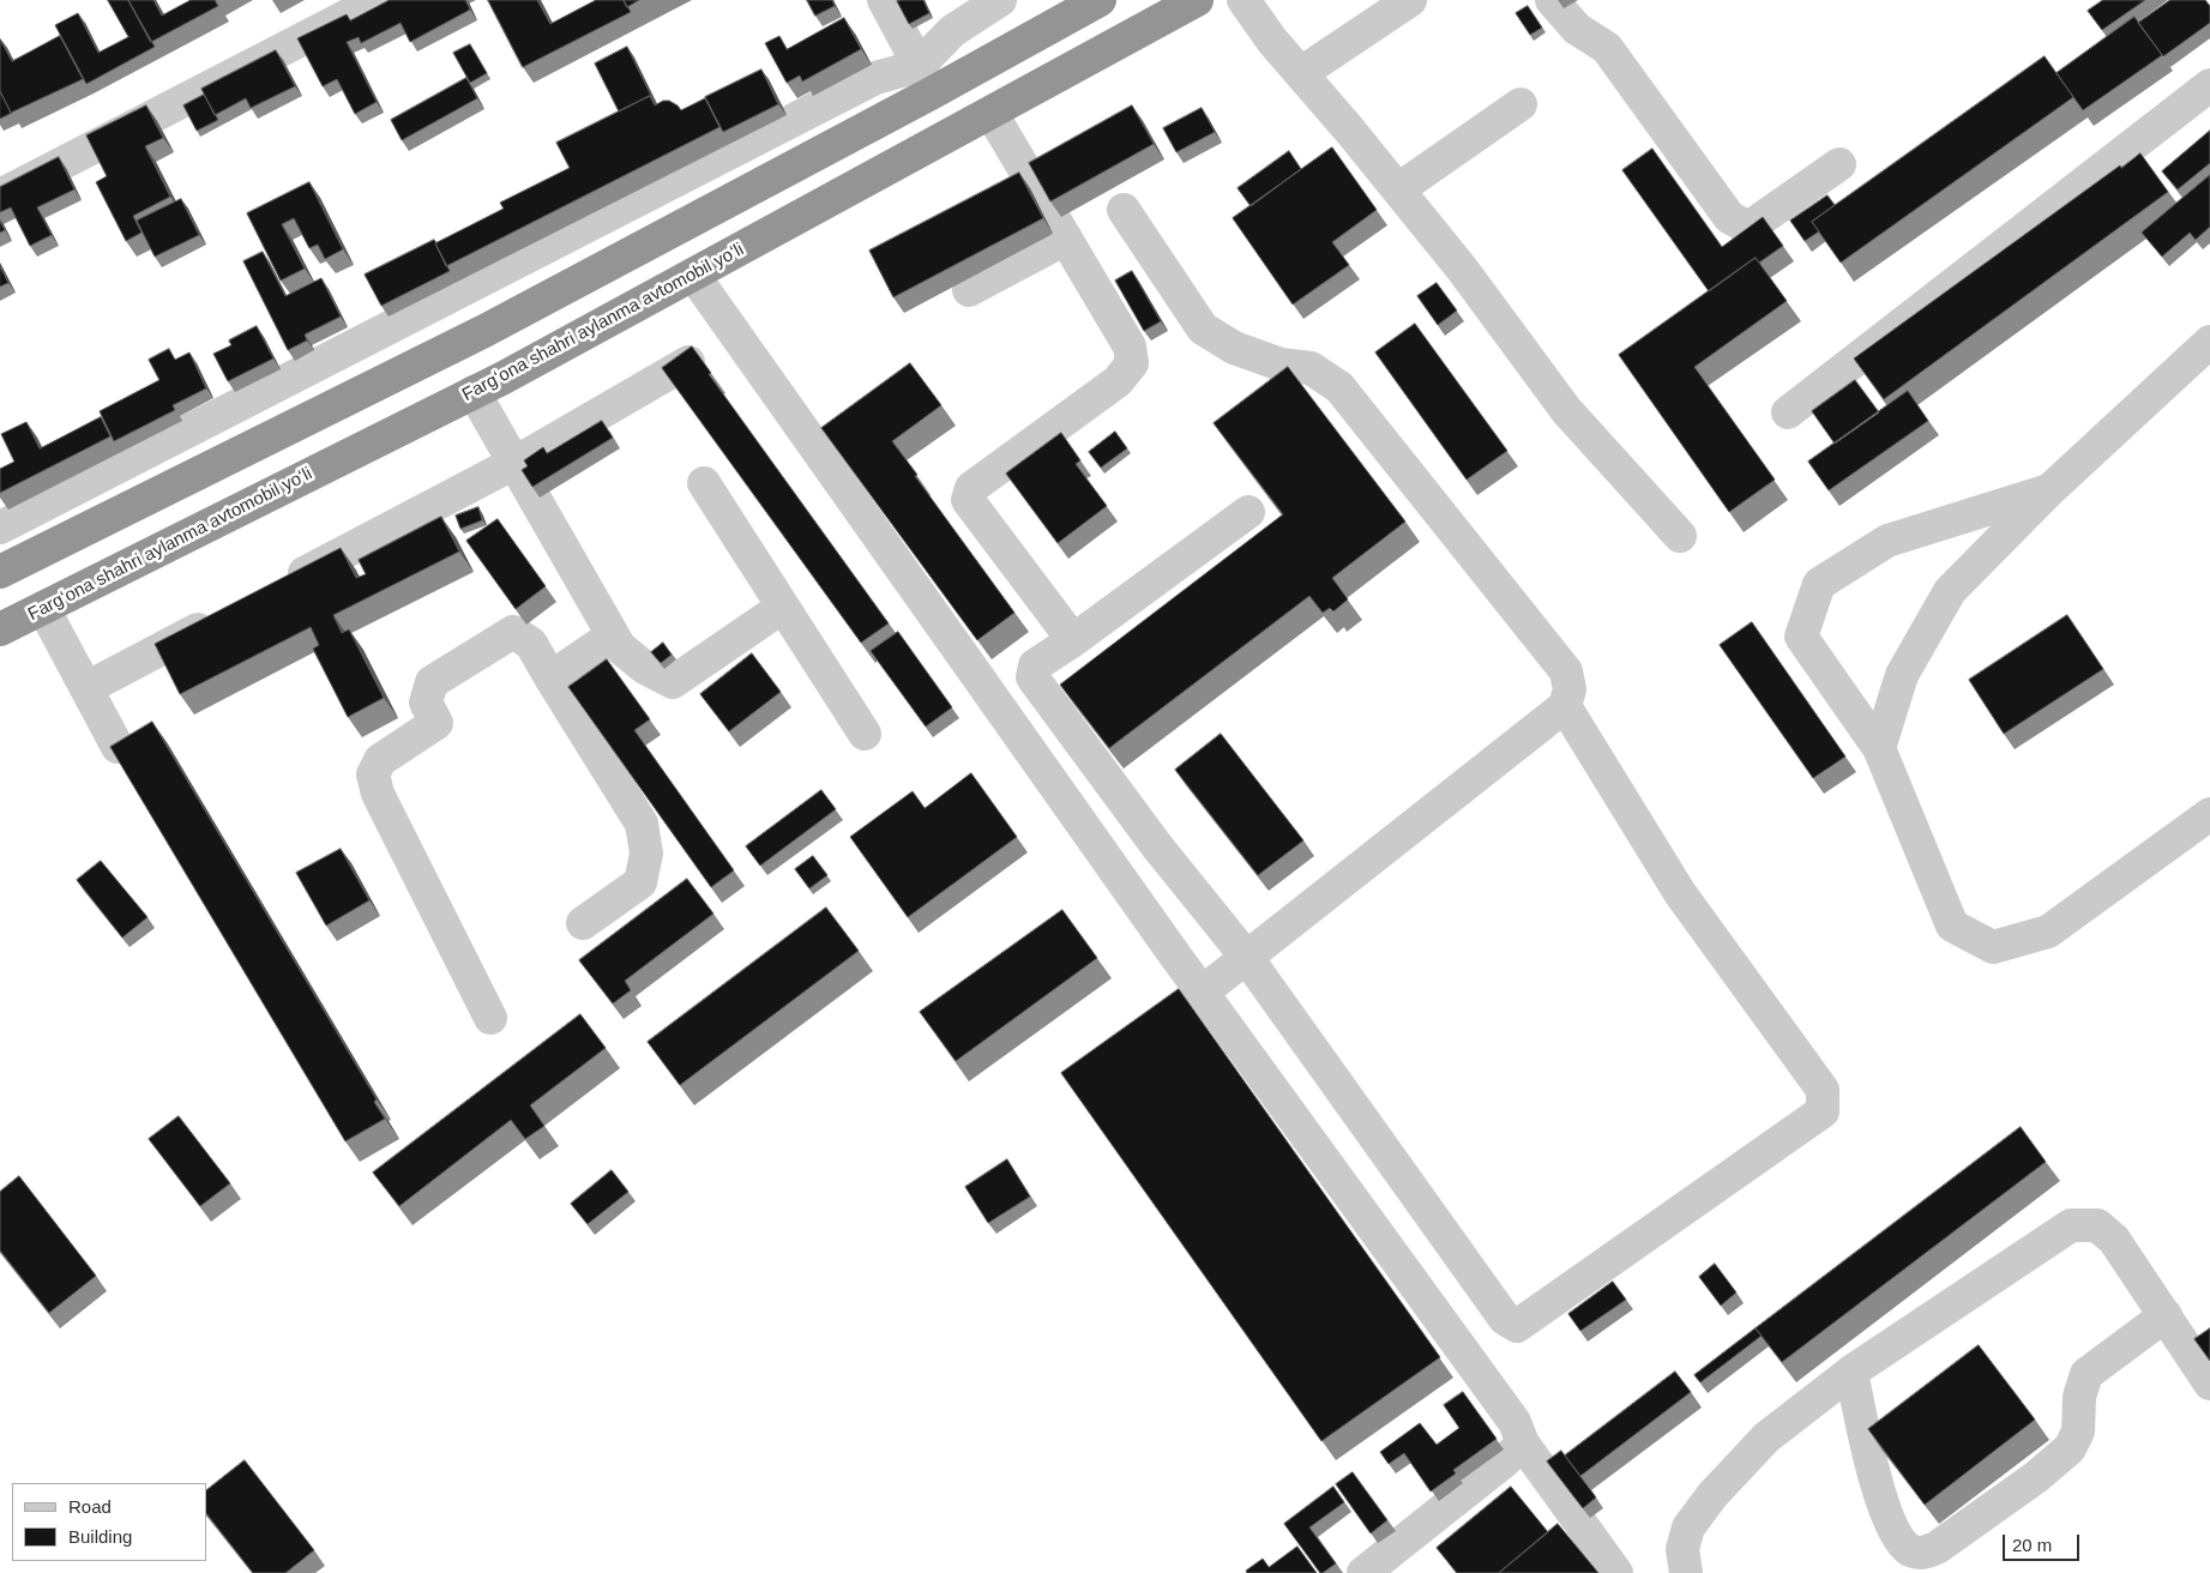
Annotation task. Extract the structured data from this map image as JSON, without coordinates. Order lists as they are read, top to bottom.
{
  "streets": {
    "highway": ["Fargʻona shahri aylanma avtomobil yoʻli"]
  },
  "legend": ["Road", "Building"],
  "scale_bar": "20 m"
}
